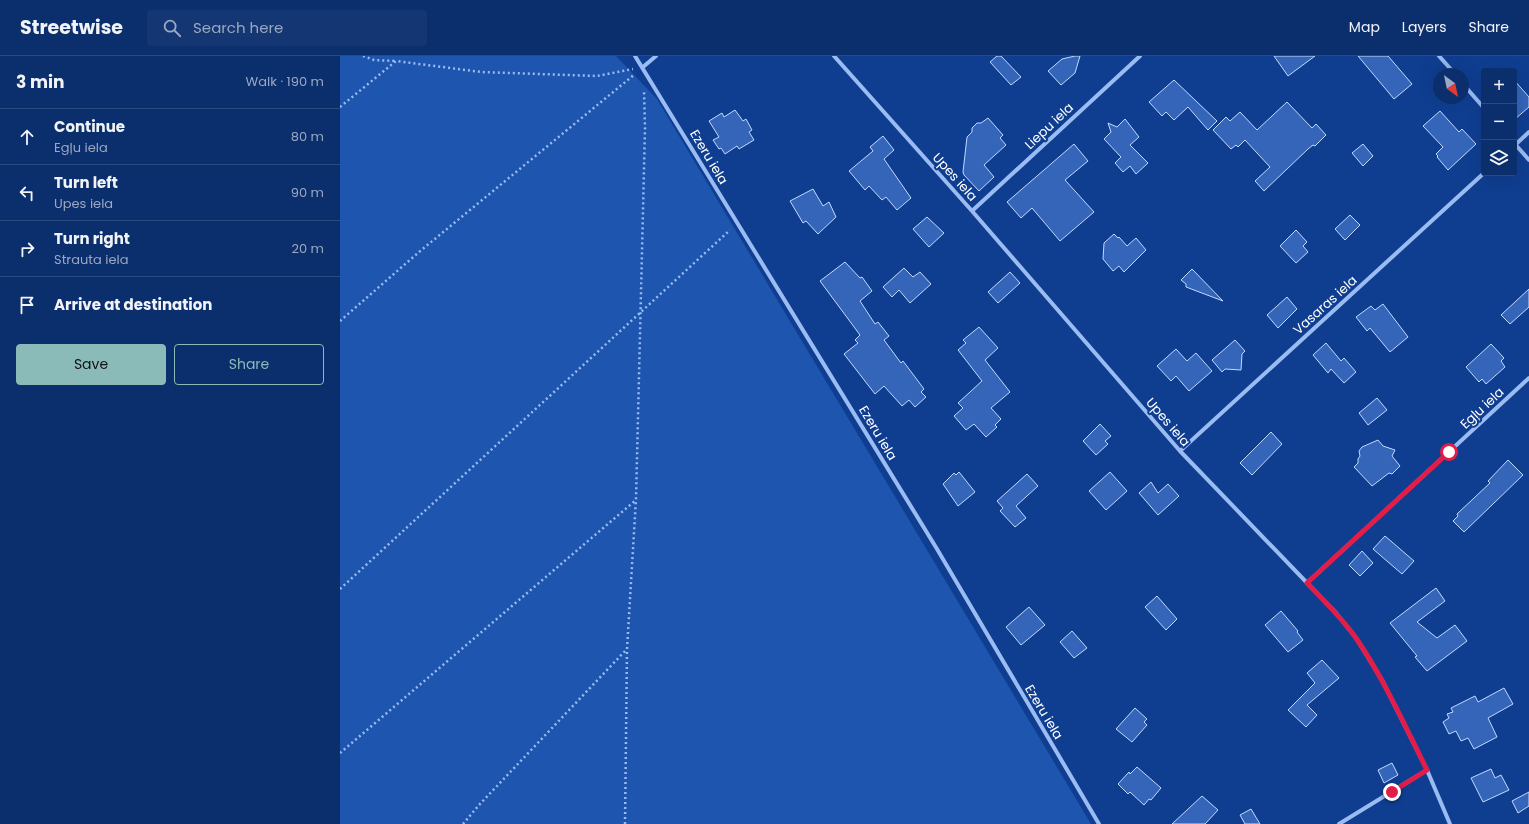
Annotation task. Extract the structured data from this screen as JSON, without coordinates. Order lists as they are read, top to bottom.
{
  "streets": {
    "street": [
      "Liepu iela",
      "Ezeru iela",
      "Upes iela",
      "Vasaras iela",
      "Egļu iela"
    ]
  },
  "crossings": [
    ["Liepu iela", "Upes iela"],
    ["Upes iela", "Vasaras iela"],
    ["Upes iela", "Egļu iela"]
  ],
  "north": "bottom right",
  "page": {
    "header": "Streetwise",
    "search": "Search here",
    "nav": ["Map", "Layers", "Share"],
    "heading": ["3 min", "Walk · 190 m"],
    "map_buttons": ["+", "−"],
    "list": [
      ["Continue", "Egļu iela", "80 m"],
      ["Turn left", "Upes iela", "90 m"],
      ["Turn right", "Strauta iela", "20 m"],
      "Arrive at destination"
    ],
    "buttons": ["Save", "Share"]
  }
}
